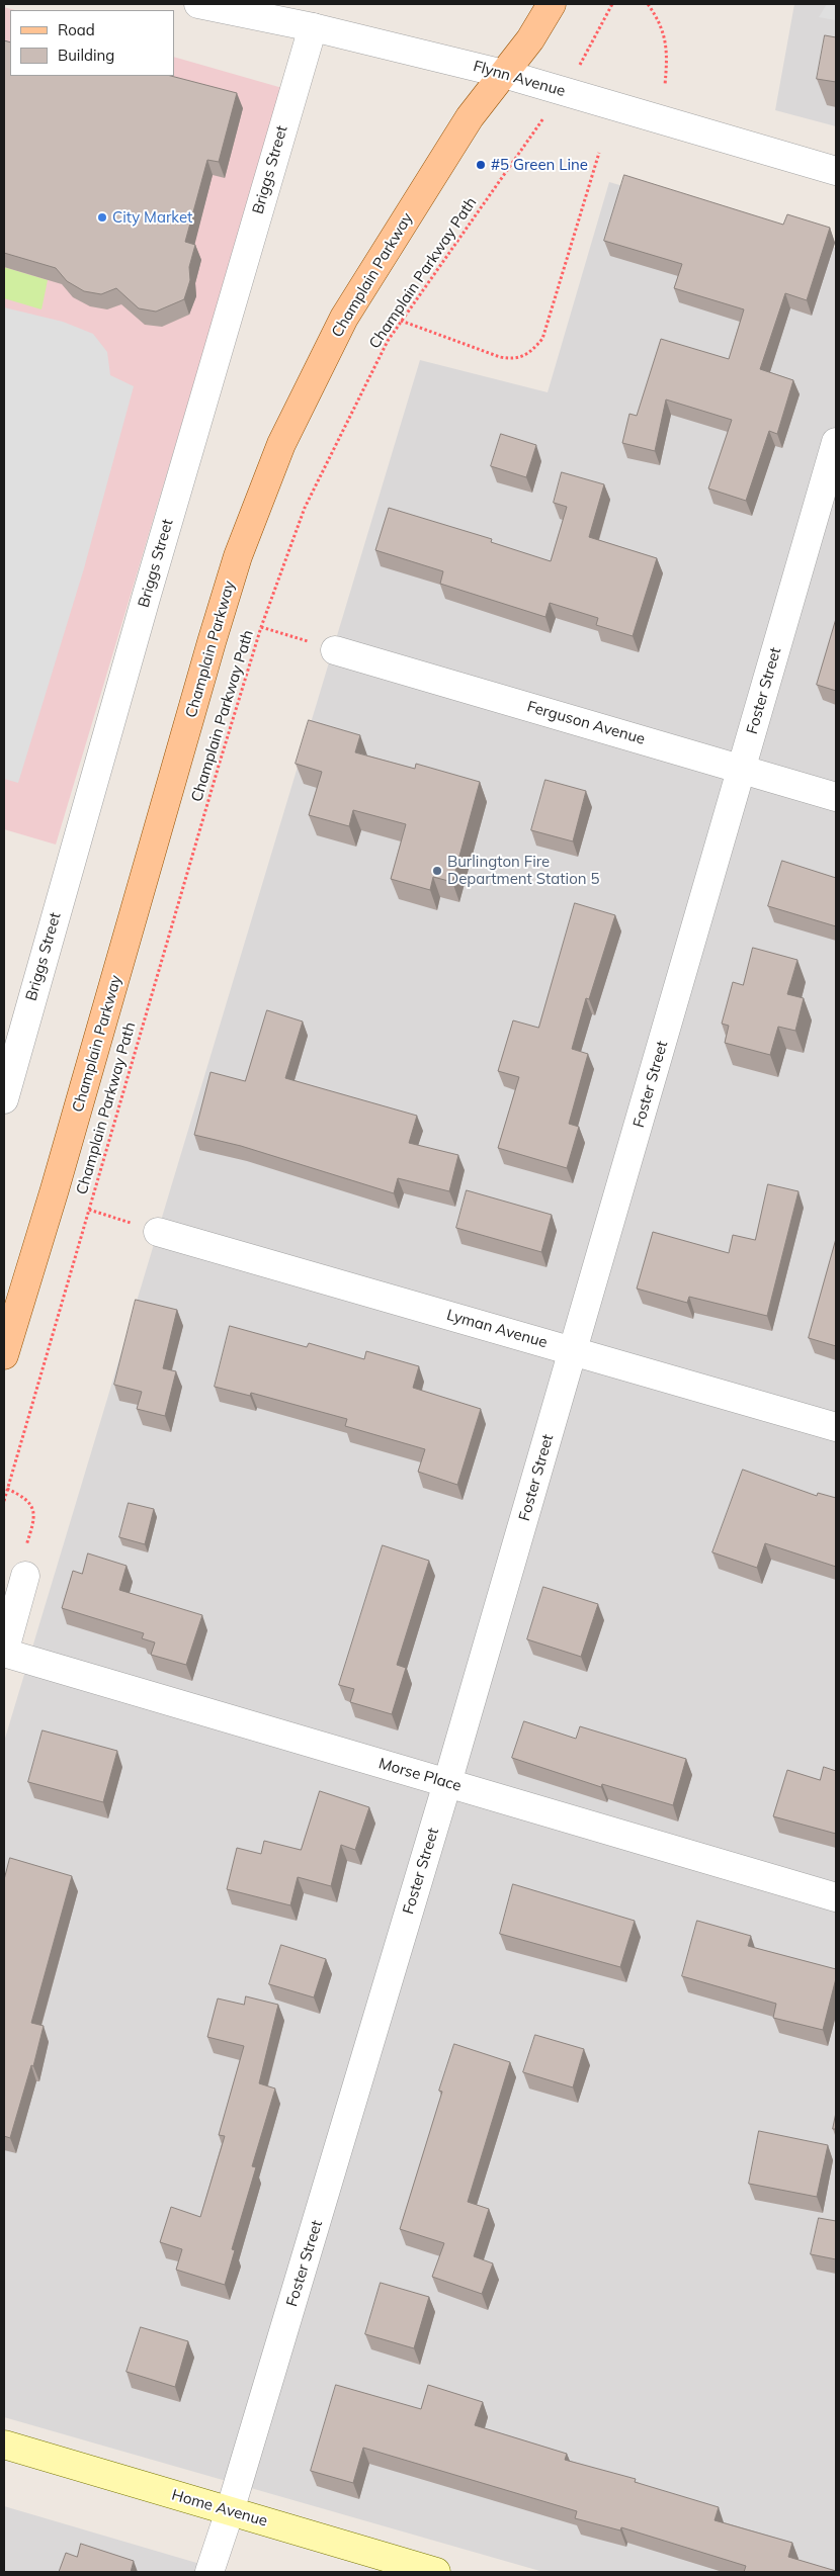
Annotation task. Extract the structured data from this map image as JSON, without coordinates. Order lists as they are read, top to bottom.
{
  "streets": {
    "main road": ["Champlain Parkway", "Home Avenue"],
    "street": [
      "Flynn Avenue",
      "Briggs Street",
      "Foster Street",
      "Ferguson Avenue",
      "Lyman Avenue",
      "Morse Place"
    ],
    "path": ["Champlain Parkway Path"]
  },
  "crossings": [
    ["Flynn Avenue", "Briggs Street"],
    ["Flynn Avenue", "Champlain Parkway Path"],
    ["Flynn Avenue", "Champlain Parkway"],
    ["Foster Street", "Ferguson Avenue"],
    ["Foster Street", "Lyman Avenue"],
    ["Foster Street", "Morse Place"],
    ["Foster Street", "Home Avenue"]
  ],
  "places": ["#5 Green Line", "City Market", "Burlington Fire Department Station 5"],
  "legend": ["Road", "Building"]
}
